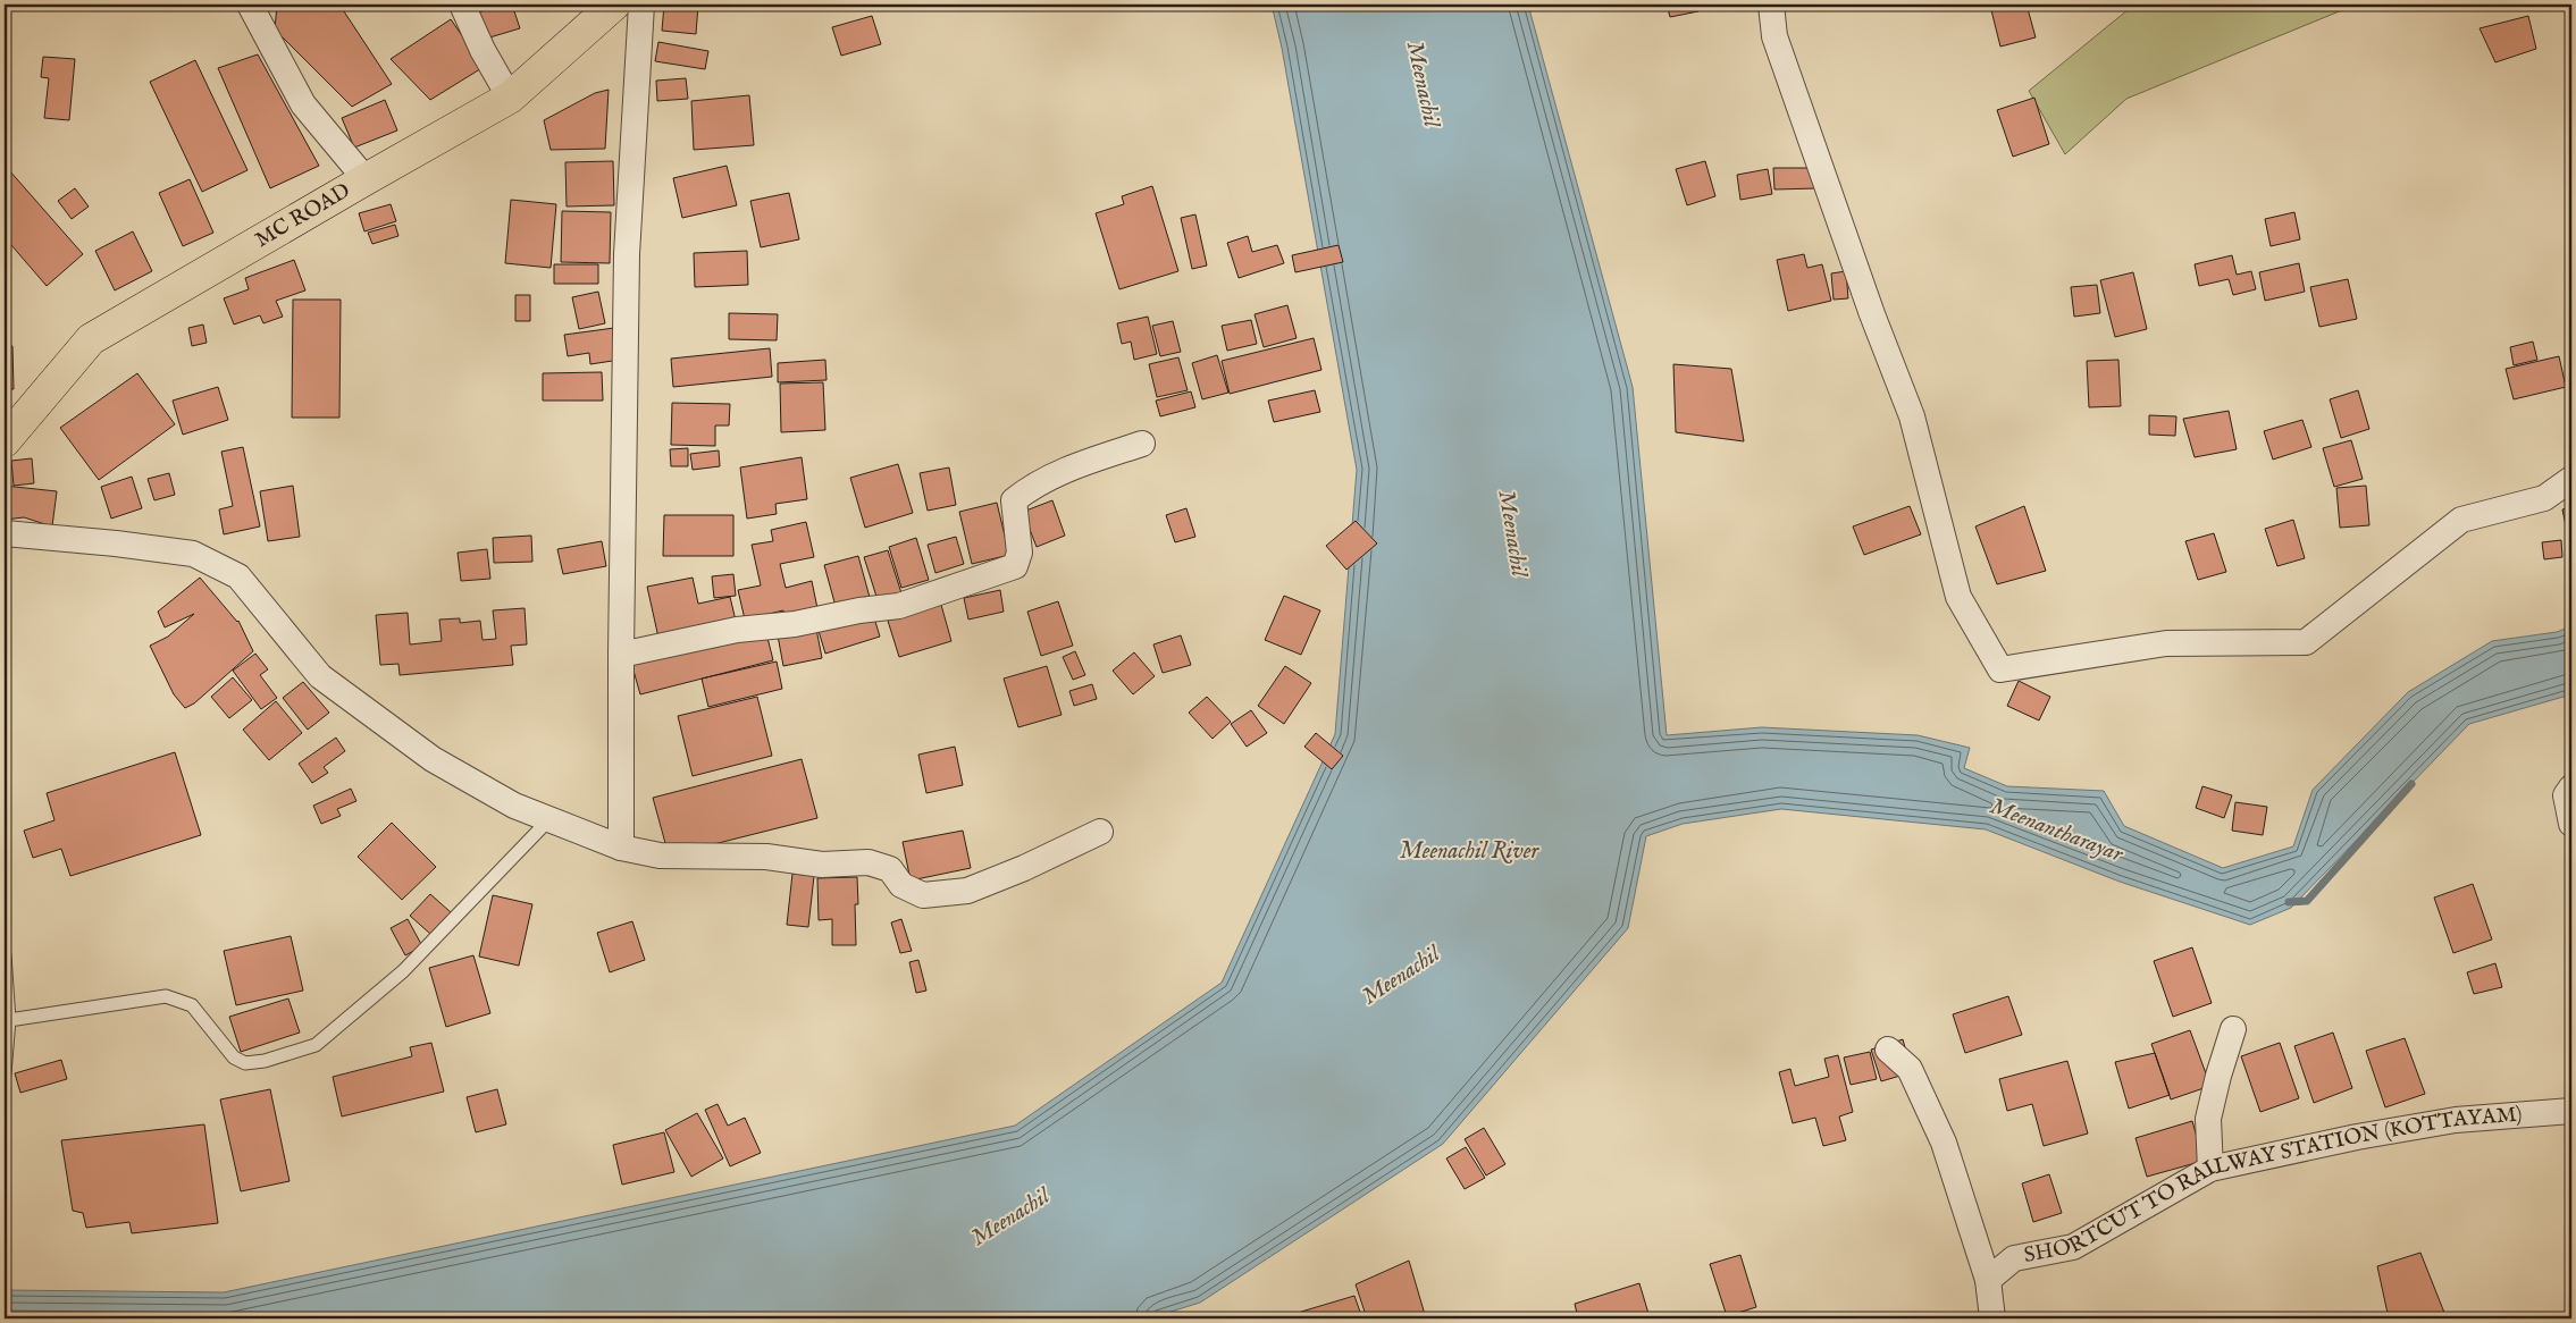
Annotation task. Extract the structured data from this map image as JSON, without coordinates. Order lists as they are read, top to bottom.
{
  "streets": {
    "main road": ["MC ROAD"],
    "street": ["SHORTCUT TO RAILWAY STATION (KOTTAYAM)"]
  },
  "water": ["Meenachil", "Meenantharayar", "Meenachil River"]
}
